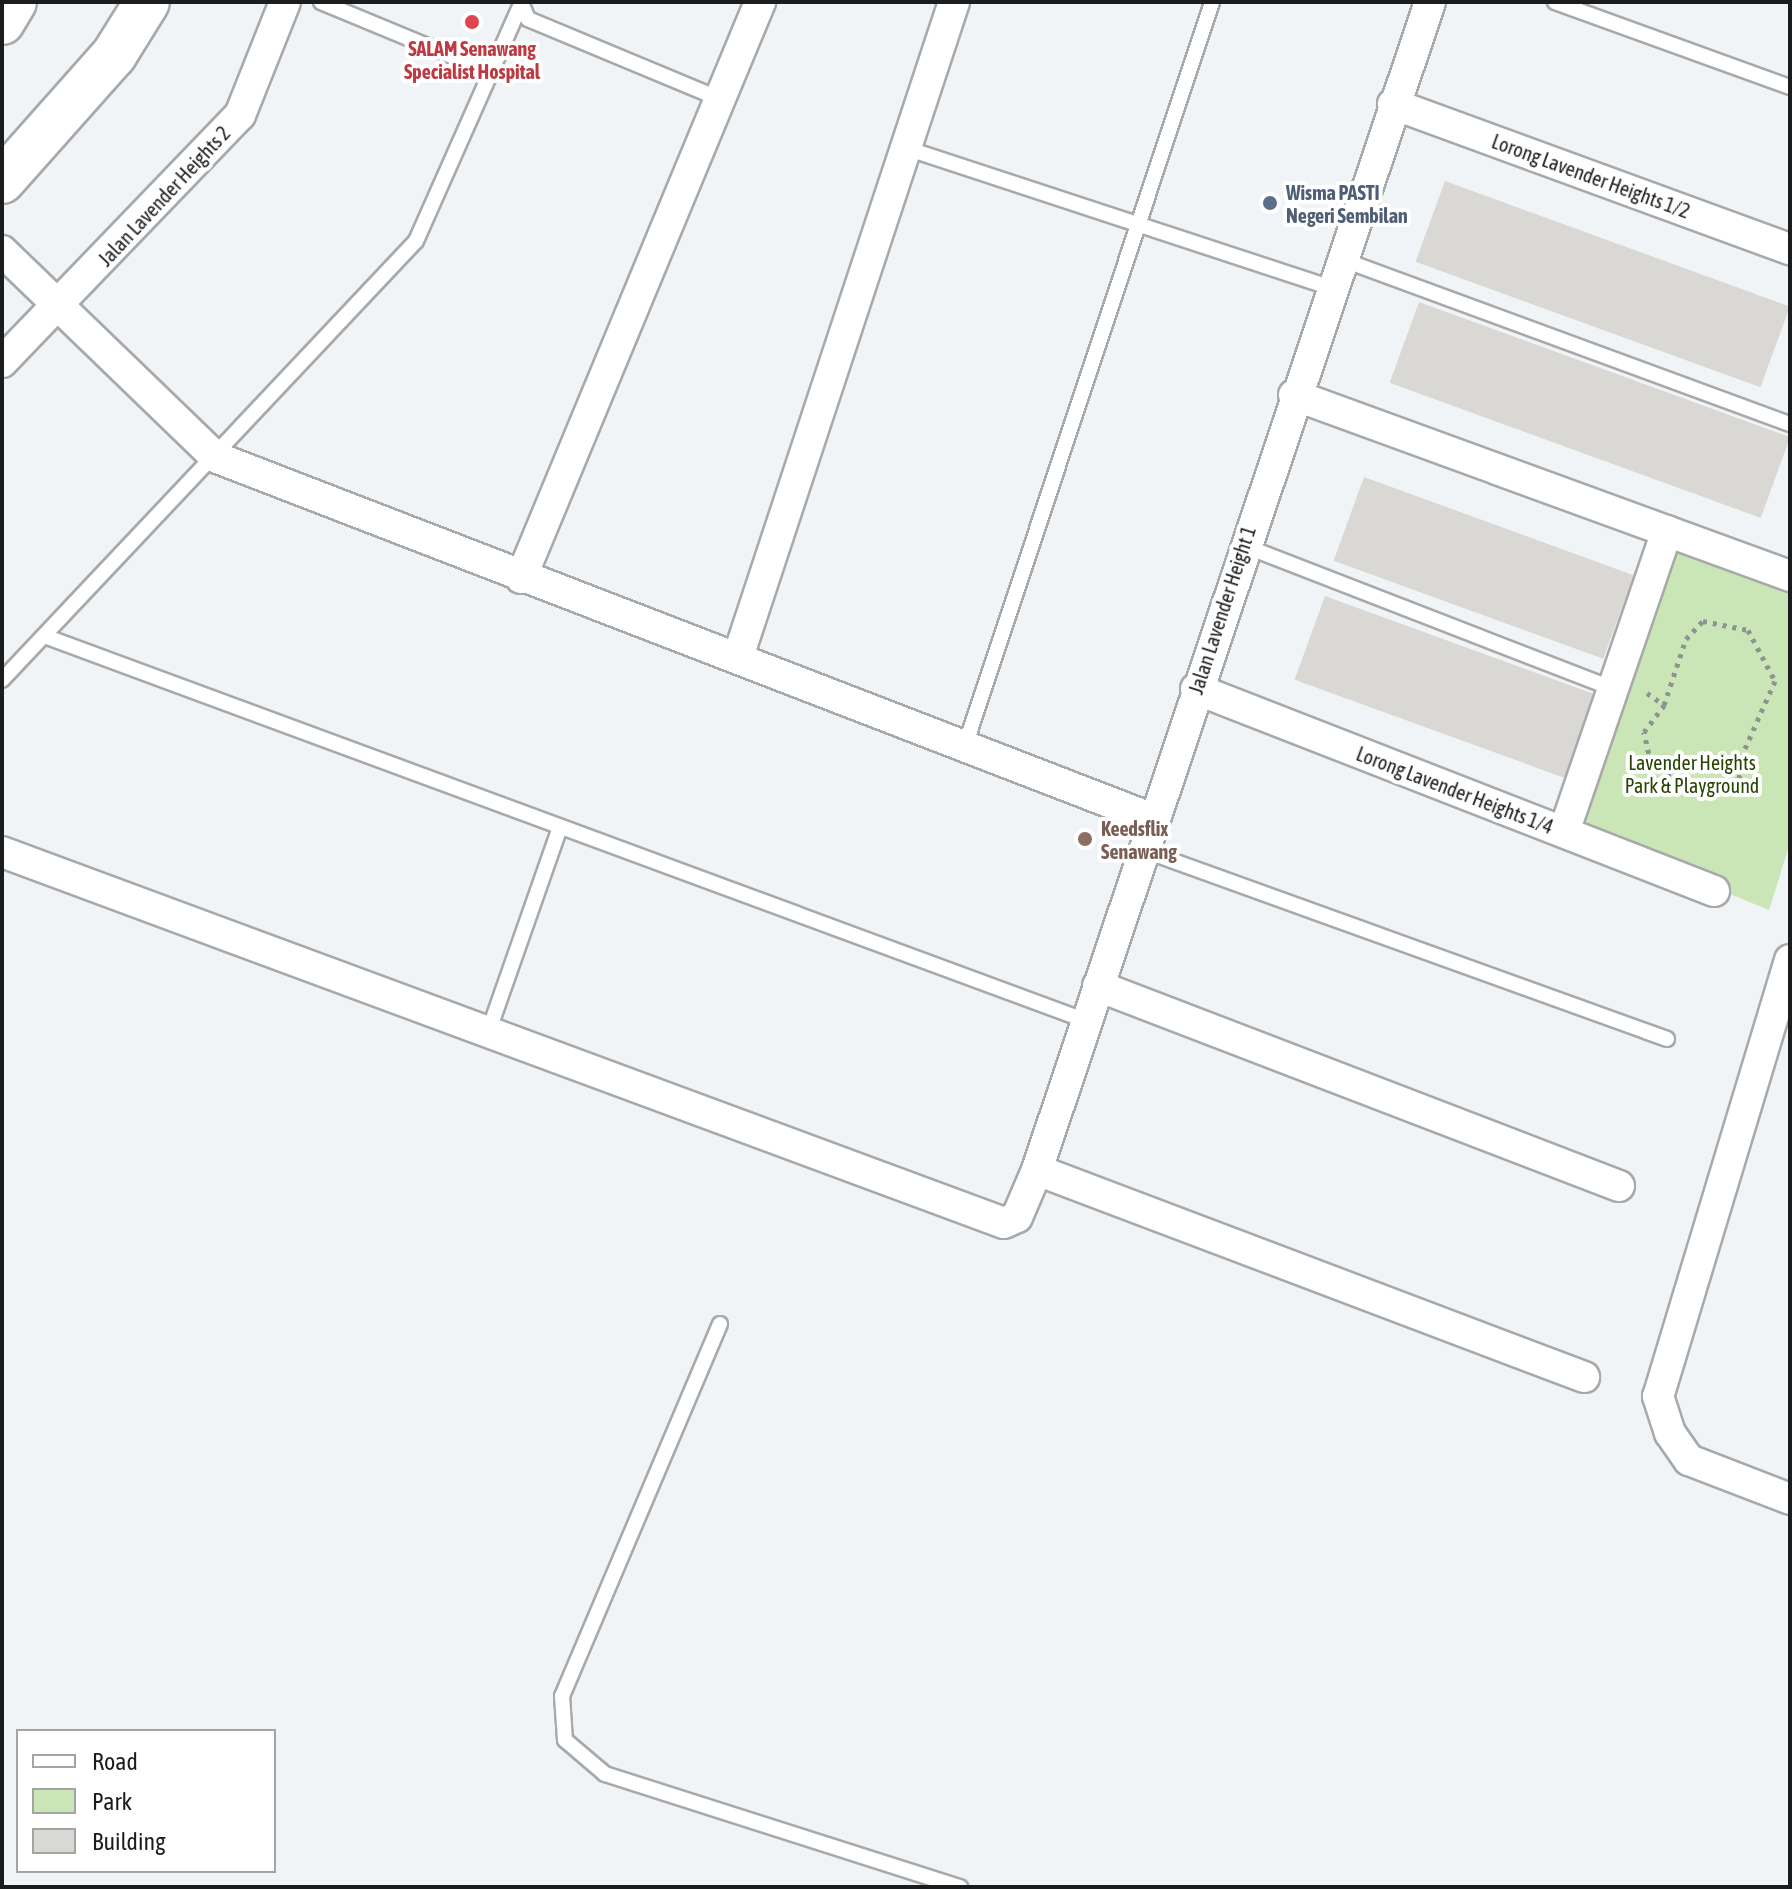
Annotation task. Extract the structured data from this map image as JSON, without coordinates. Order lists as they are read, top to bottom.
{
  "streets": {
    "street": [
      "Lorong Lavender Heights 1/2",
      "Jalan Lavender Heights 2",
      "Jalan Lavender Height 1",
      "Lorong Lavender Heights 1/4"
    ]
  },
  "crossings": [
    ["Lorong Lavender Heights 1/2", "Jalan Lavender Height 1"],
    ["Jalan Lavender Height 1", "Lorong Lavender Heights 1/4"]
  ],
  "parks": ["Lavender Heights Park & Playground"],
  "places": ["SALAM Senawang Specialist Hospital", "Wisma PASTI Negeri Sembilan", "Keedsflix Senawang"],
  "legend": ["Road", "Park", "Building"]
}
